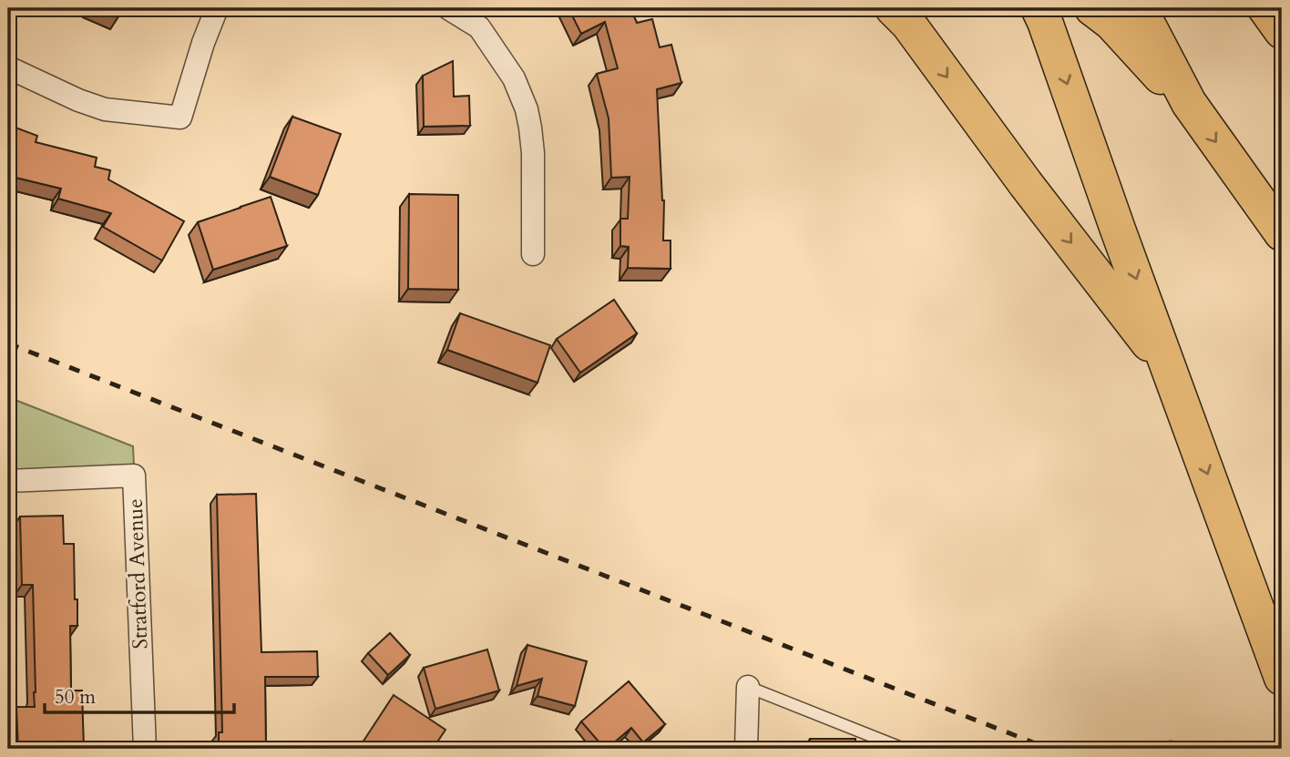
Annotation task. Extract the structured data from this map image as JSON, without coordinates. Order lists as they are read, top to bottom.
{
  "streets": {
    "street": ["Stratford Avenue"]
  },
  "scale_bar": "50 m"
}
